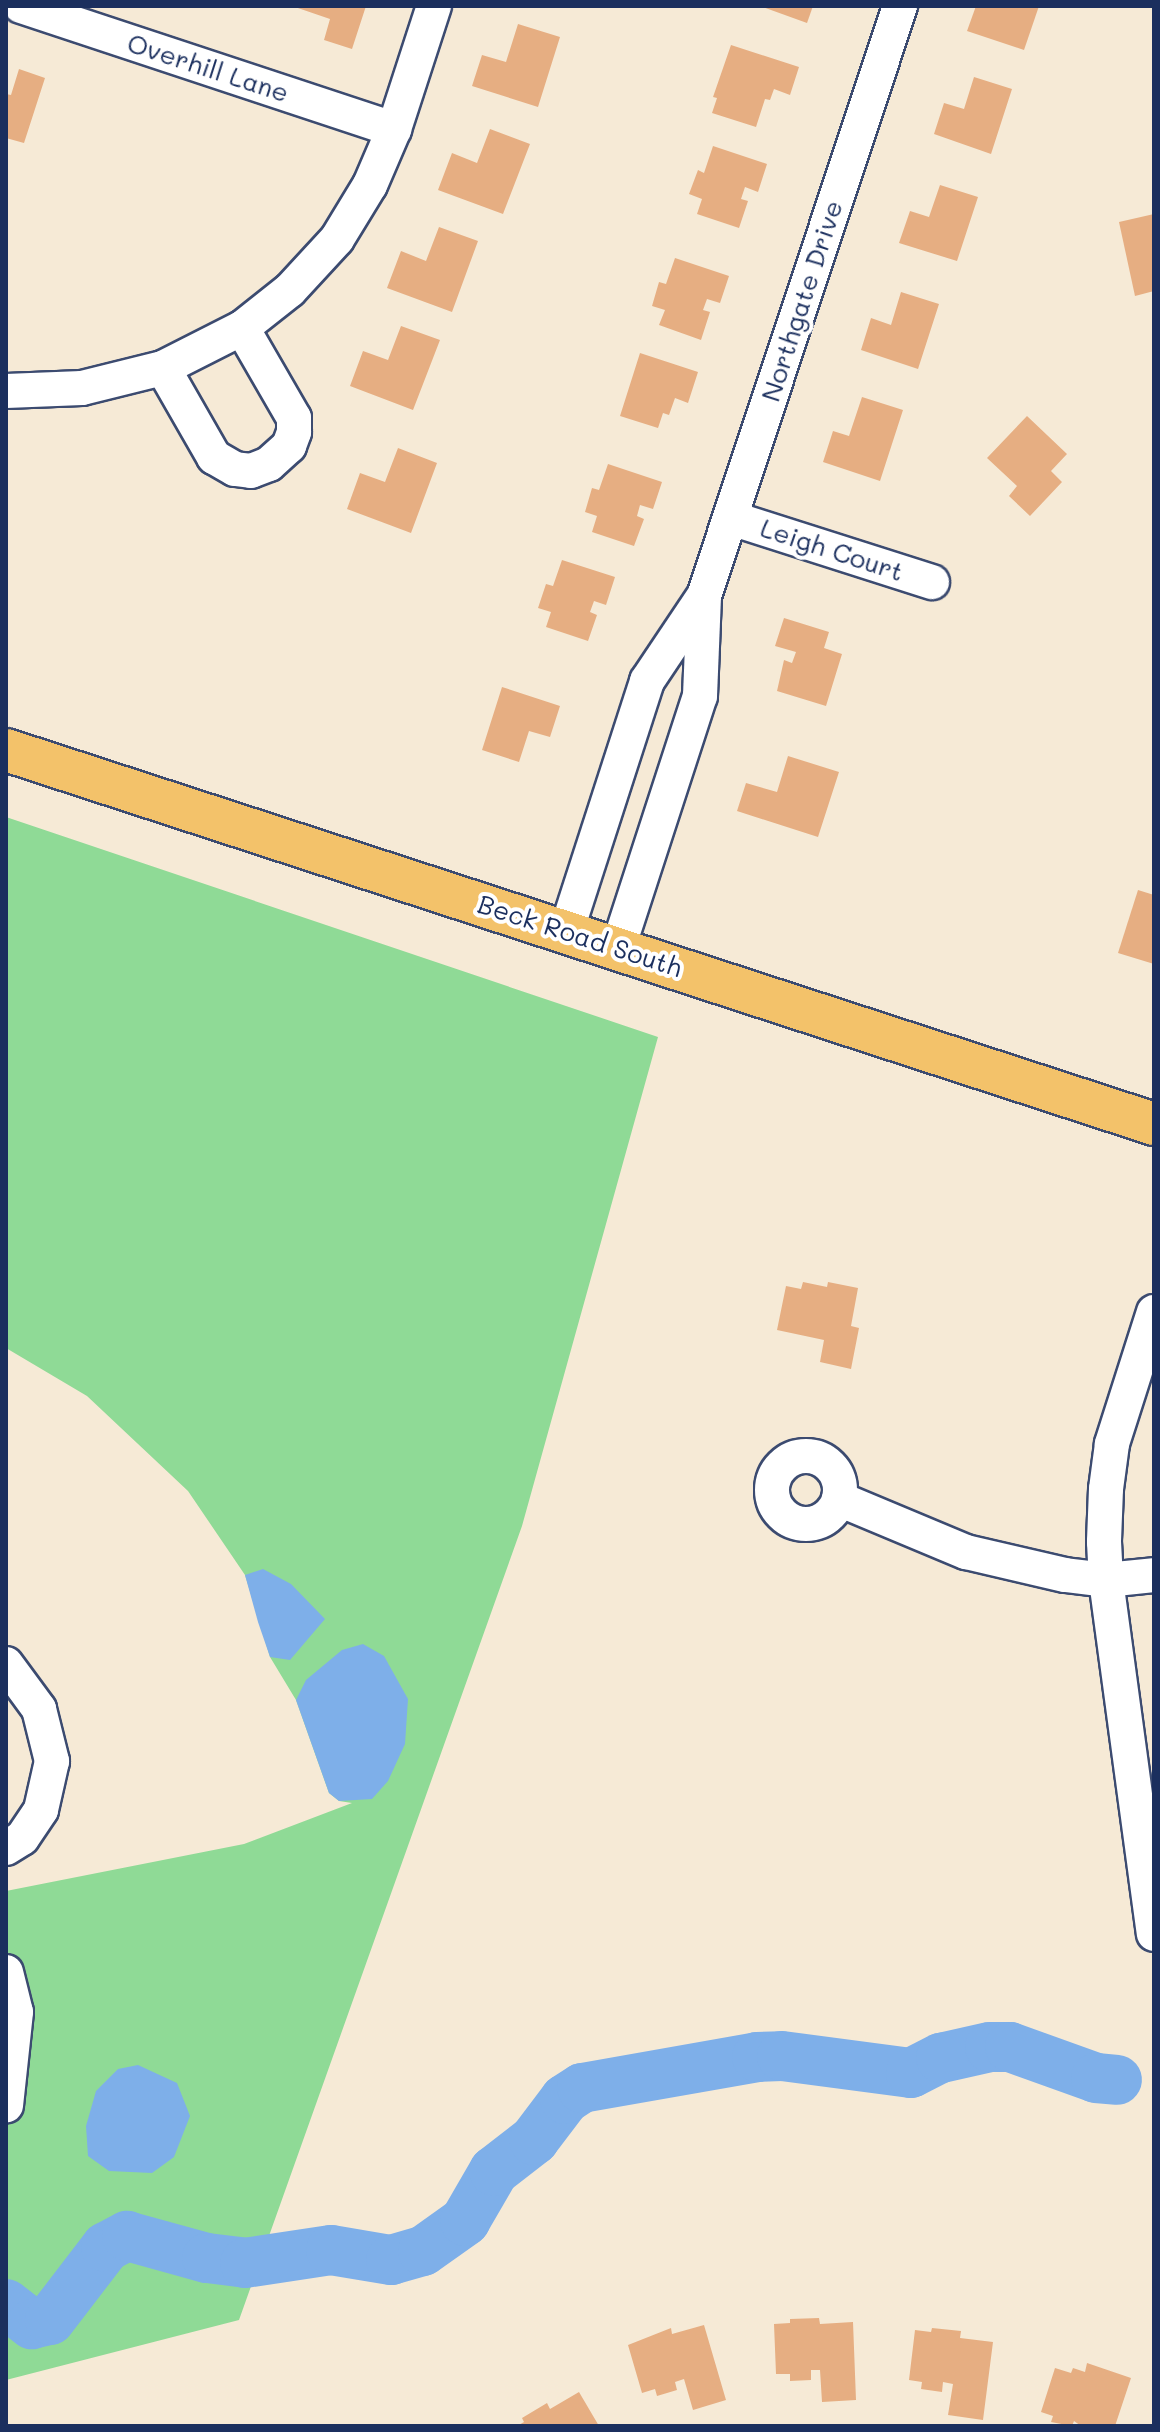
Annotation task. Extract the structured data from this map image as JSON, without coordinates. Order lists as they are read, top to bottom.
{
  "streets": {
    "main road": ["Beck Road South"],
    "street": ["Overhill Lane", "Northgate Drive", "Leigh Court"]
  },
  "crossings": [
    ["Northgate Drive", "Leigh Court"],
    ["Northgate Drive", "Beck Road South"]
  ]
}
